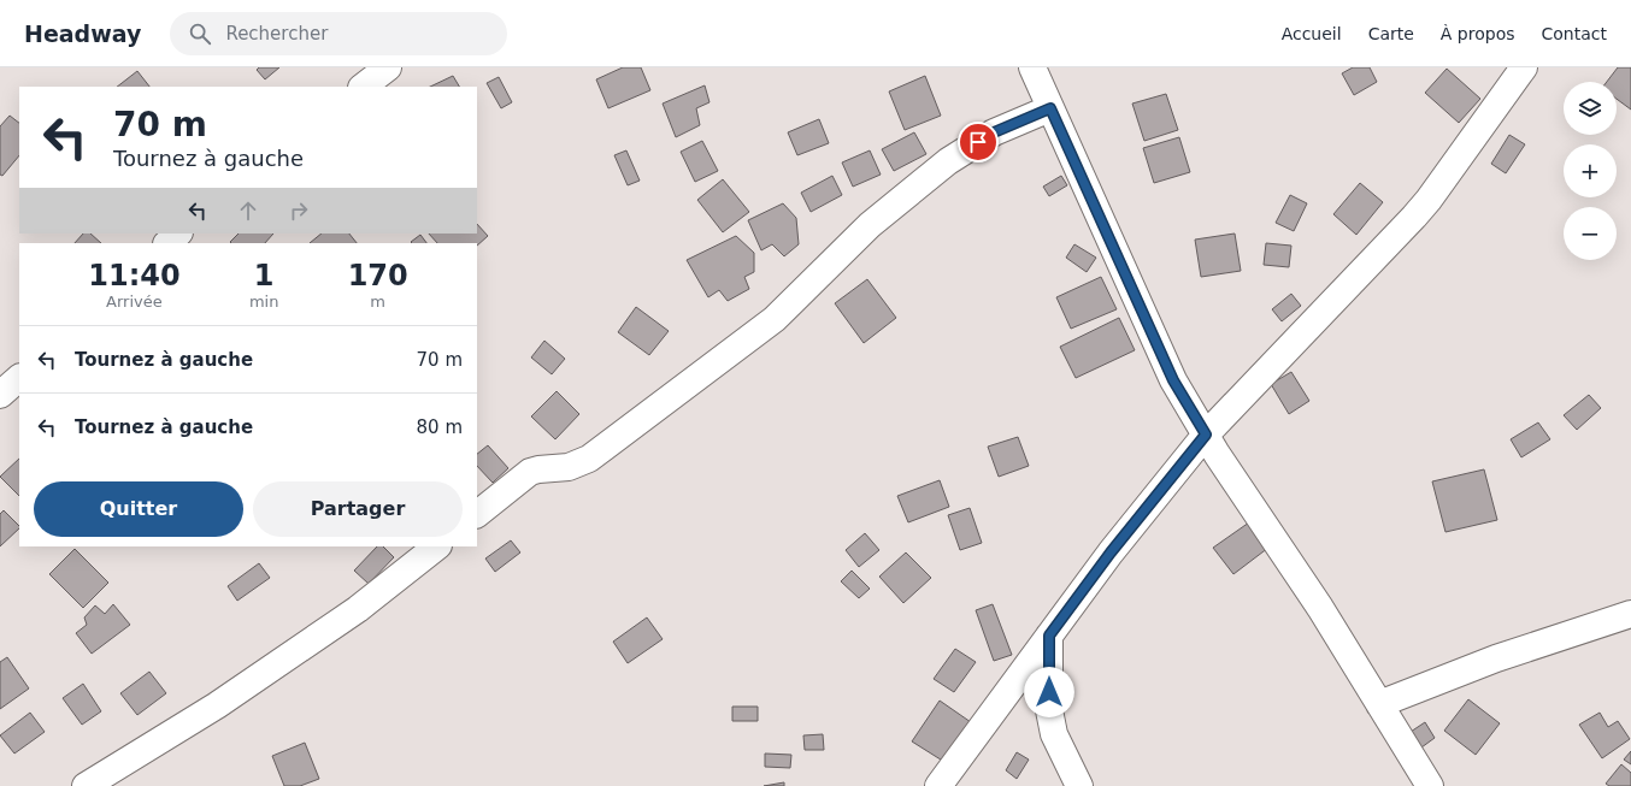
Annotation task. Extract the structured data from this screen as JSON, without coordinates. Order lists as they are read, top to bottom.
{
  "page": {
    "header": "Headway",
    "search": "Rechercher",
    "nav": [
      "Accueil",
      "Carte",
      "À propos",
      "Contact"
    ],
    "map_buttons": ["+", "−"],
    "turn": ["70 m", "Tournez à gauche"],
    "eta": [
      "11:40",
      "Arrivée",
      "1",
      "min",
      "170",
      "m"
    ],
    "list": [
      {
        "name": "Tournez à gauche",
        "value": "70 m"
      },
      {
        "name": "Tournez à gauche",
        "value": "80 m"
      }
    ],
    "buttons": ["Quitter", "Partager"]
  }
}
